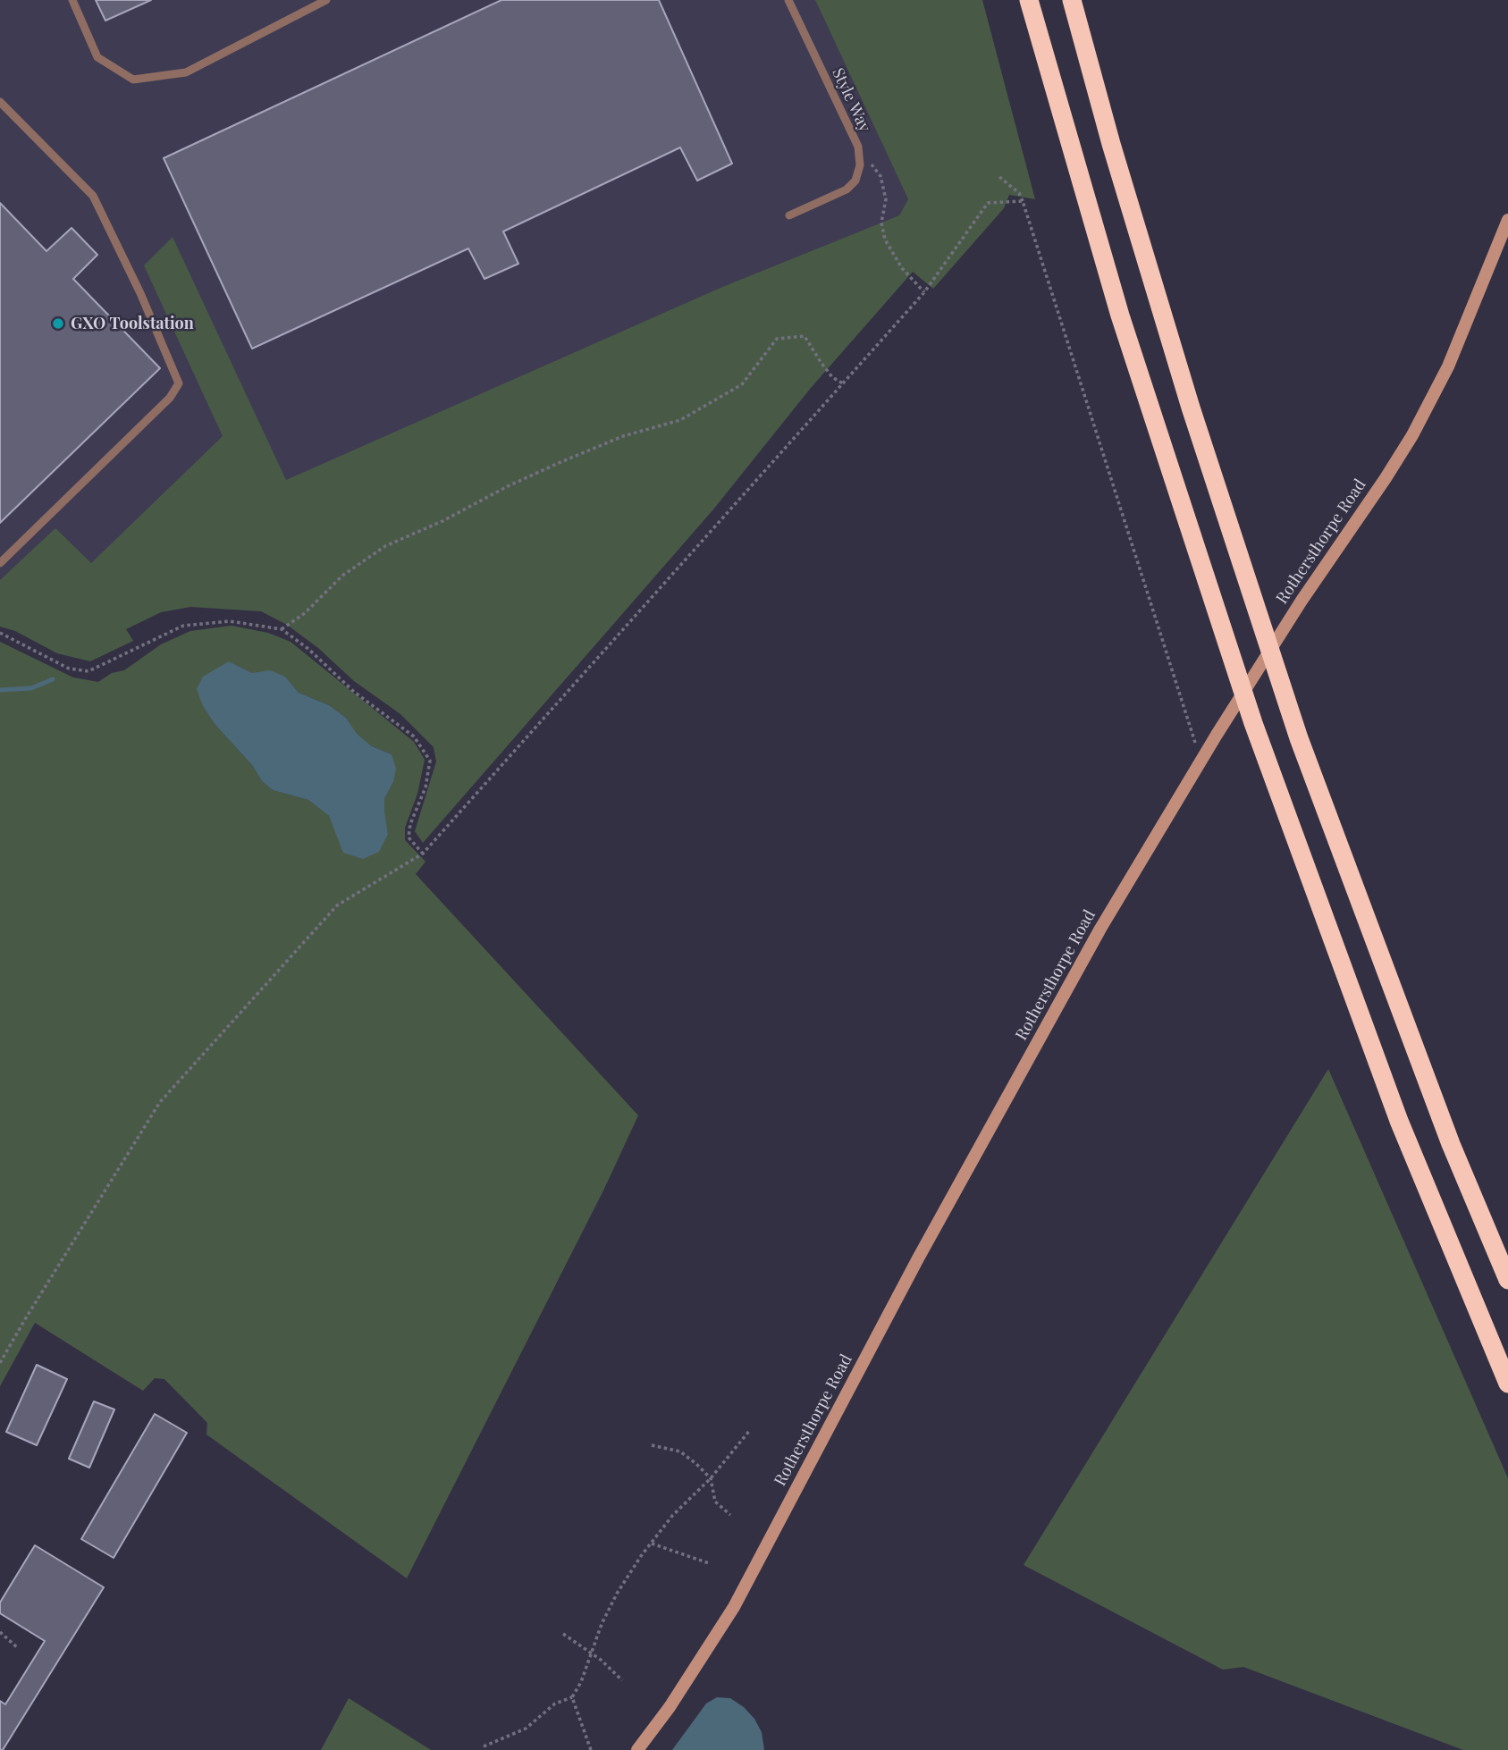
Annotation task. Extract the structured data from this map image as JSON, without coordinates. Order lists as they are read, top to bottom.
{
  "streets": {
    "street": ["Rothersthorpe Road"],
    "lane": ["Style Way"]
  },
  "places": ["GXO Toolstation"]
}
